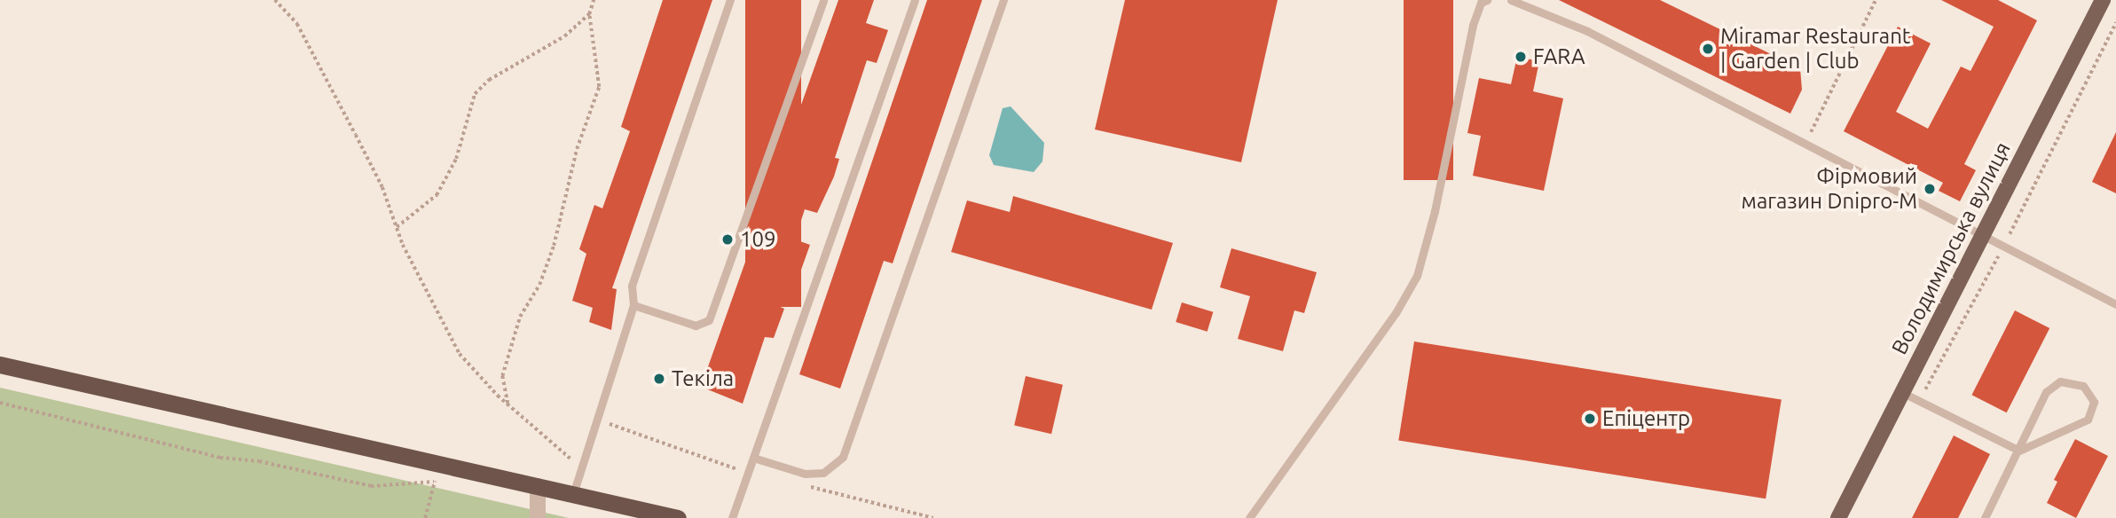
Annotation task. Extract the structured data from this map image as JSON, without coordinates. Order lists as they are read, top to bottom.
{
  "streets": {
    "main road": ["Володимирська вулиця"]
  },
  "places": [
    "Miramar Restaurant | Garden | Club",
    "FARA",
    "Фірмовий магазин Dnipro-M",
    "109",
    "Текіла",
    "Епіцентр"
  ]
}
